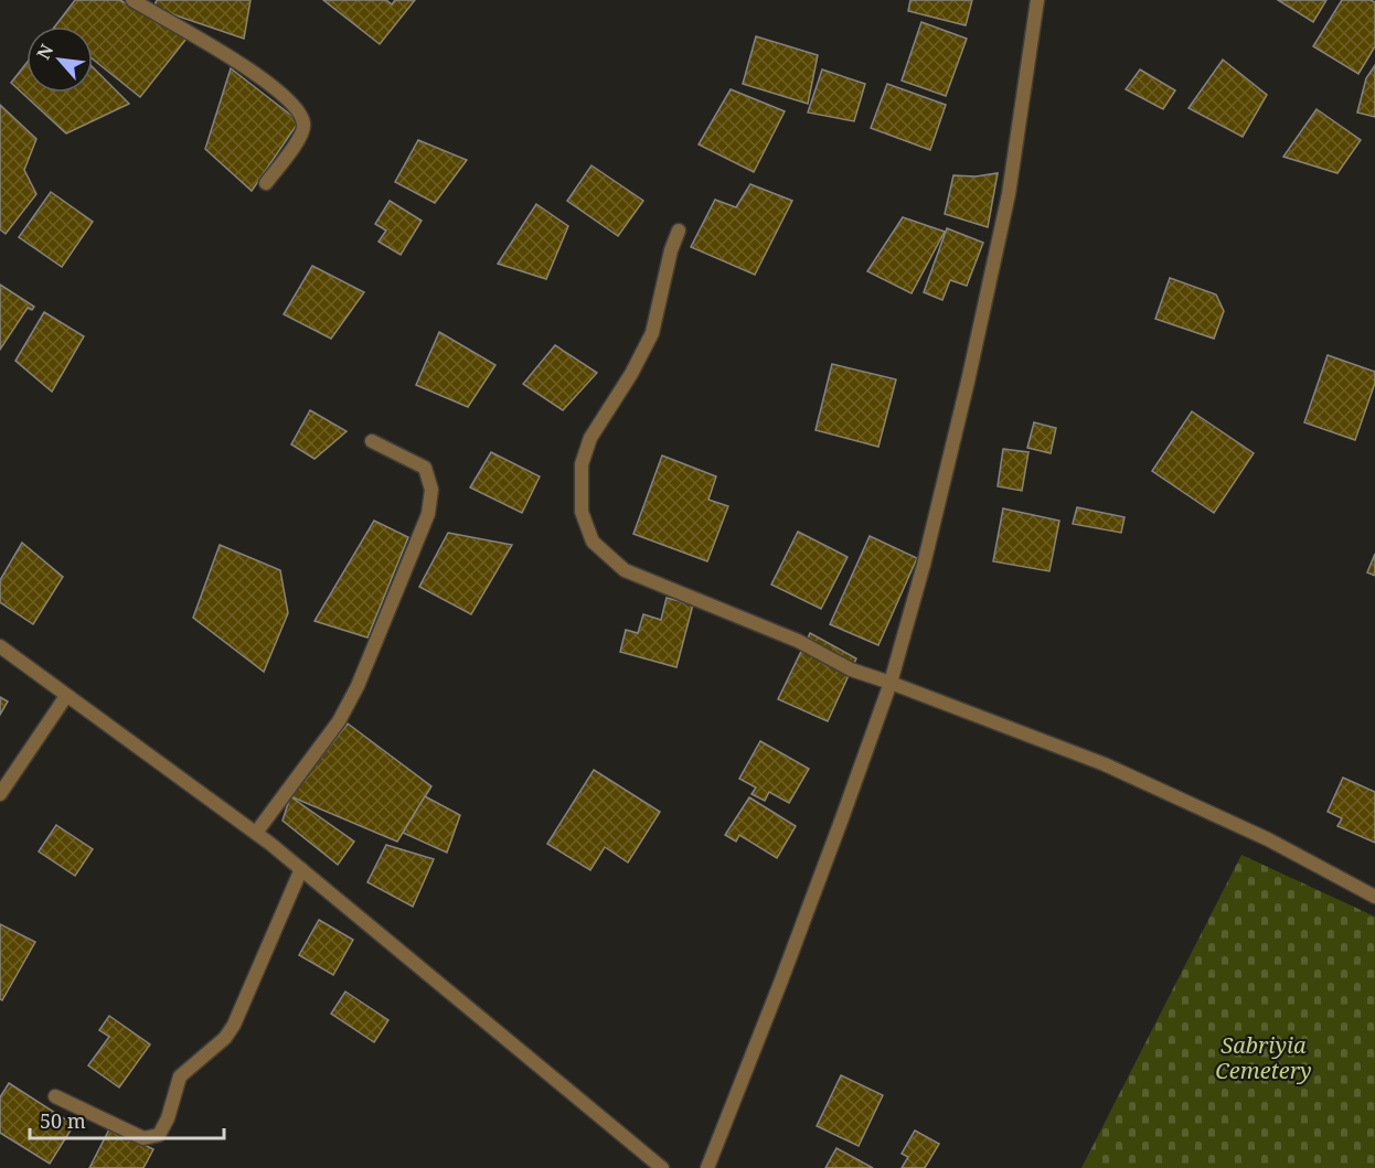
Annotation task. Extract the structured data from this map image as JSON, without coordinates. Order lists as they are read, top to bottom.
{
  "parks": ["Sabriyia Cemetery"],
  "scale_bar": "50 m",
  "north": "top left"
}
